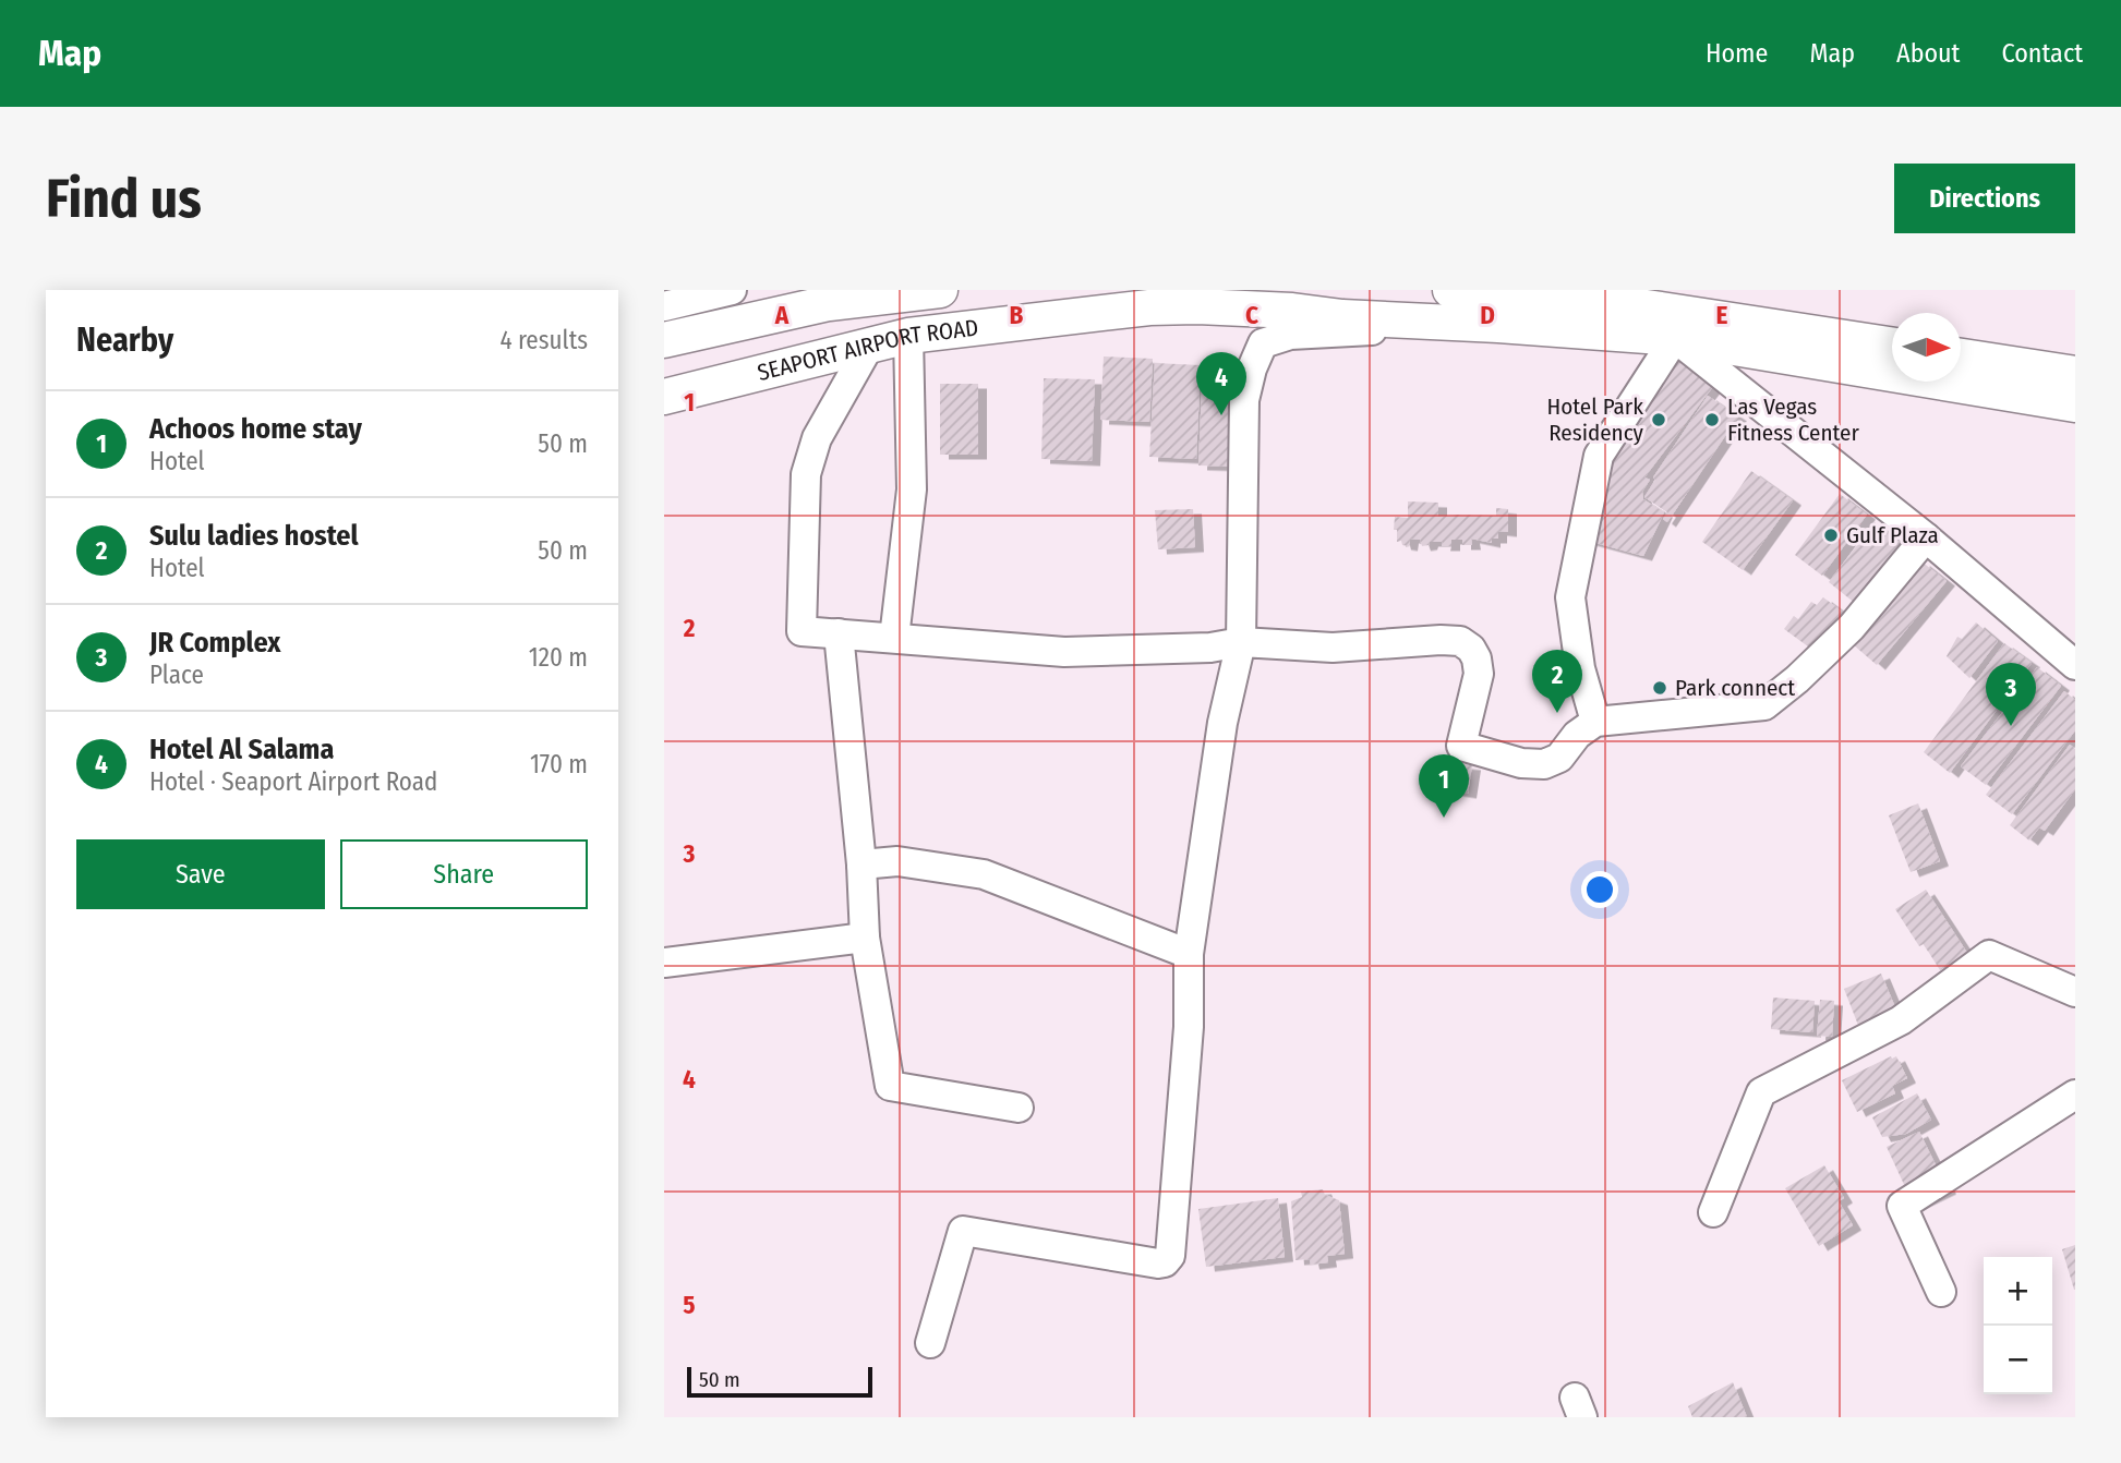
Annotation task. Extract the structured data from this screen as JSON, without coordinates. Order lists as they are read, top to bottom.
{
  "streets": {
    "main road": ["SEAPORT AIRPORT ROAD"]
  },
  "places": [
    "Hotel Park Residency",
    "Las Vegas Fitness Center",
    "Gulf Plaza",
    "Park connect"
  ],
  "scale_bar": "50 m",
  "north": "right",
  "page": {
    "header": "Map",
    "nav": [
      "Home",
      "Map",
      "About",
      "Contact"
    ],
    "buttons": [
      "Directions",
      ["Save", "Share"]
    ],
    "title": "Find us",
    "heading": ["Nearby", "4 results"],
    "pins": [
      "4",
      "2",
      "3",
      "1"
    ],
    "list": [
      {
        "mark": "1",
        "name": "Achoos home stay",
        "note": "Hotel",
        "value": "50 m"
      },
      {
        "mark": "2",
        "name": "Sulu ladies hostel",
        "note": "Hotel",
        "value": "50 m"
      },
      {
        "mark": "3",
        "name": "JR Complex",
        "note": "Place",
        "value": "120 m"
      },
      {
        "mark": "4",
        "name": "Hotel Al Salama",
        "note": "Hotel · Seaport Airport Road",
        "value": "170 m"
      }
    ],
    "map_buttons": ["+", "−"],
    "scale": "50 m"
  },
  "grid": {
    "columns": [
      "A",
      "B",
      "C",
      "D",
      "E"
    ],
    "rows": [
      "1",
      "2",
      "3",
      "4",
      "5"
    ]
  }
}
